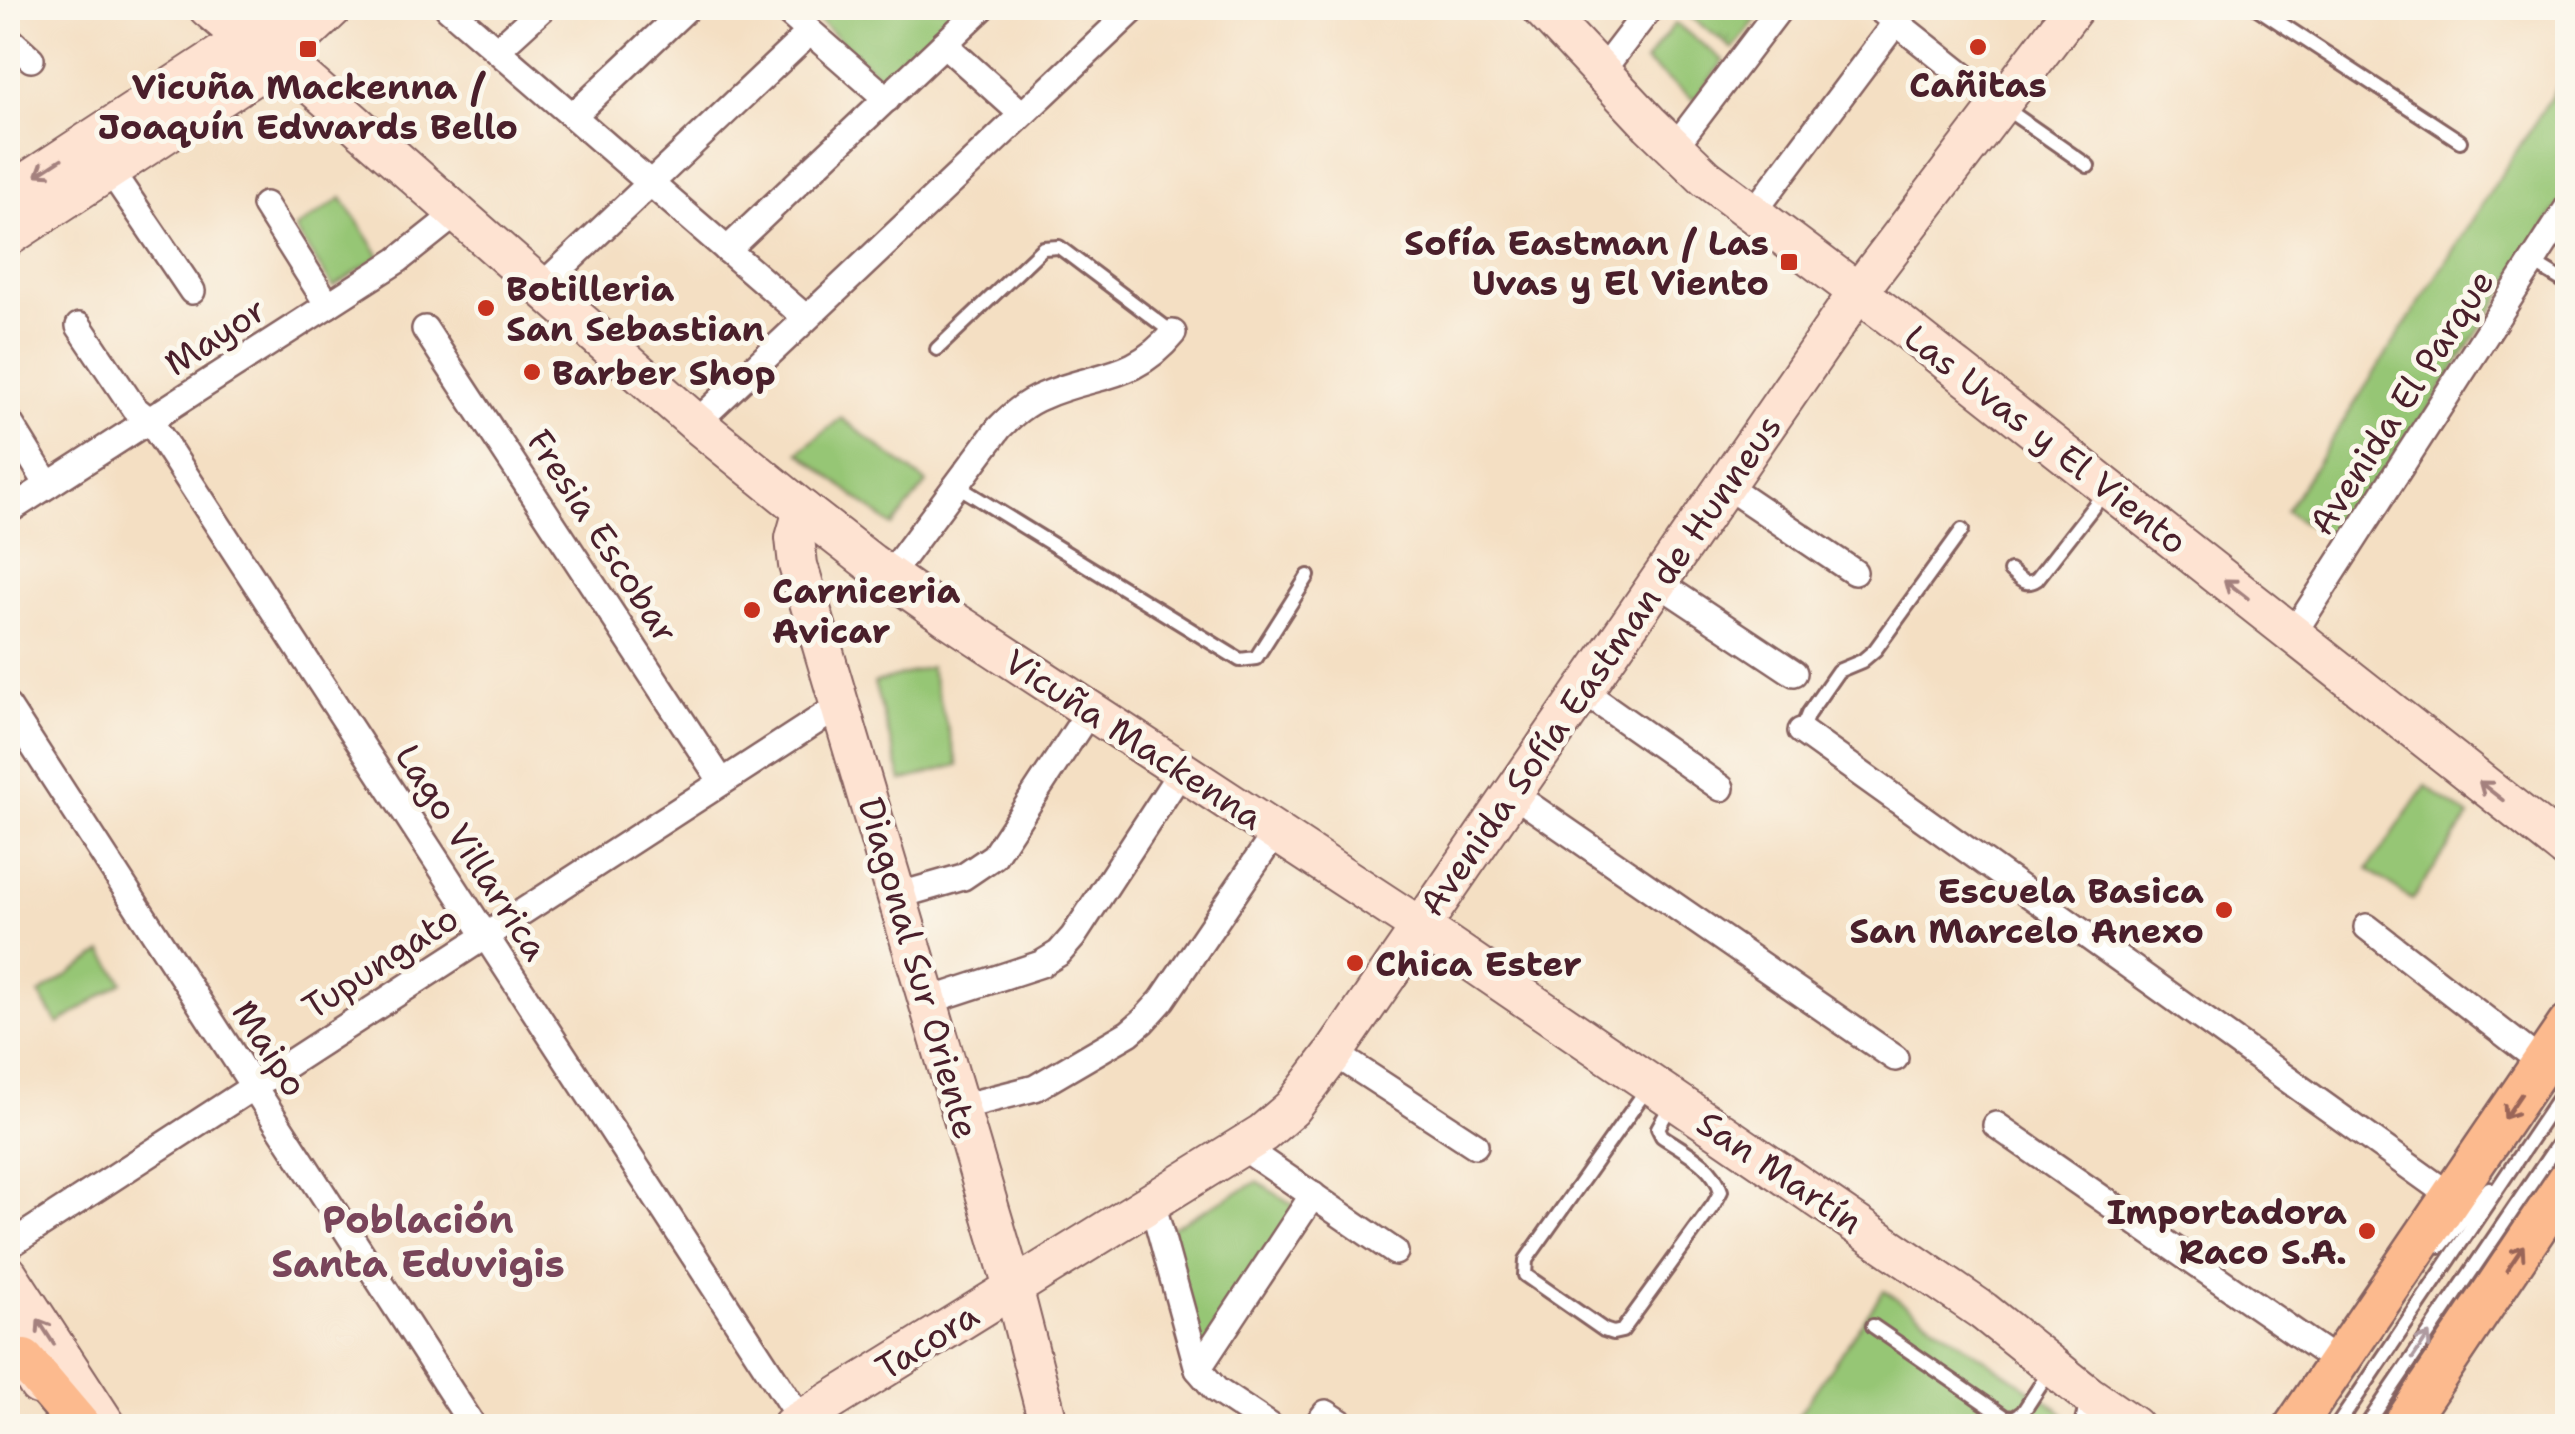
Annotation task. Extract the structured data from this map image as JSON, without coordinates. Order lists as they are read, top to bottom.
{
  "streets": {
    "street": [
      "Mayor",
      "Avenida El Parque",
      "Las Uvas y El Viento",
      "Fresia Escobar",
      "Avenida Sofía Eastman de Hunneus",
      "Vicuña Mackenna",
      "Lago Villarrica",
      "Tupungato",
      "Diagonal Sur Oriente",
      "Maipo",
      "San Martín",
      "Tacora"
    ]
  },
  "crossings": [
    ["Mayor", "Vicuña Mackenna"],
    ["Mayor", "Lago Villarrica"],
    ["Avenida El Parque", "Las Uvas y El Viento"],
    ["Las Uvas y El Viento", "Avenida Sofía Eastman de Hunneus"],
    ["Fresia Escobar", "Tupungato"],
    ["Avenida Sofía Eastman de Hunneus", "Vicuña Mackenna"],
    ["Avenida Sofía Eastman de Hunneus", "Diagonal Sur Oriente"],
    ["Avenida Sofía Eastman de Hunneus", "San Martín"],
    ["Avenida Sofía Eastman de Hunneus", "Tacora"],
    ["Vicuña Mackenna", "Diagonal Sur Oriente"],
    ["Vicuña Mackenna", "San Martín"],
    ["Lago Villarrica", "Tupungato"],
    ["Lago Villarrica", "Tacora"],
    ["Tupungato", "Diagonal Sur Oriente"],
    ["Tupungato", "Maipo"],
    ["Diagonal Sur Oriente", "Tacora"]
  ],
  "one_way": ["Las Uvas y El Viento"],
  "districts": ["Población Santa Eduvigis"],
  "places": {
    "other": [
      "Cañitas",
      "Botilleria San Sebastian",
      "Barber Shop",
      "Carniceria Avicar",
      "Escuela Basica San Marcelo Anexo",
      "Chica Ester",
      "Importadora Raco S.A."
    ],
    "transit": ["Vicuña Mackenna / Joaquín Edwards Bello", "Sofía Eastman / Las Uvas y El Viento"]
  }
}
